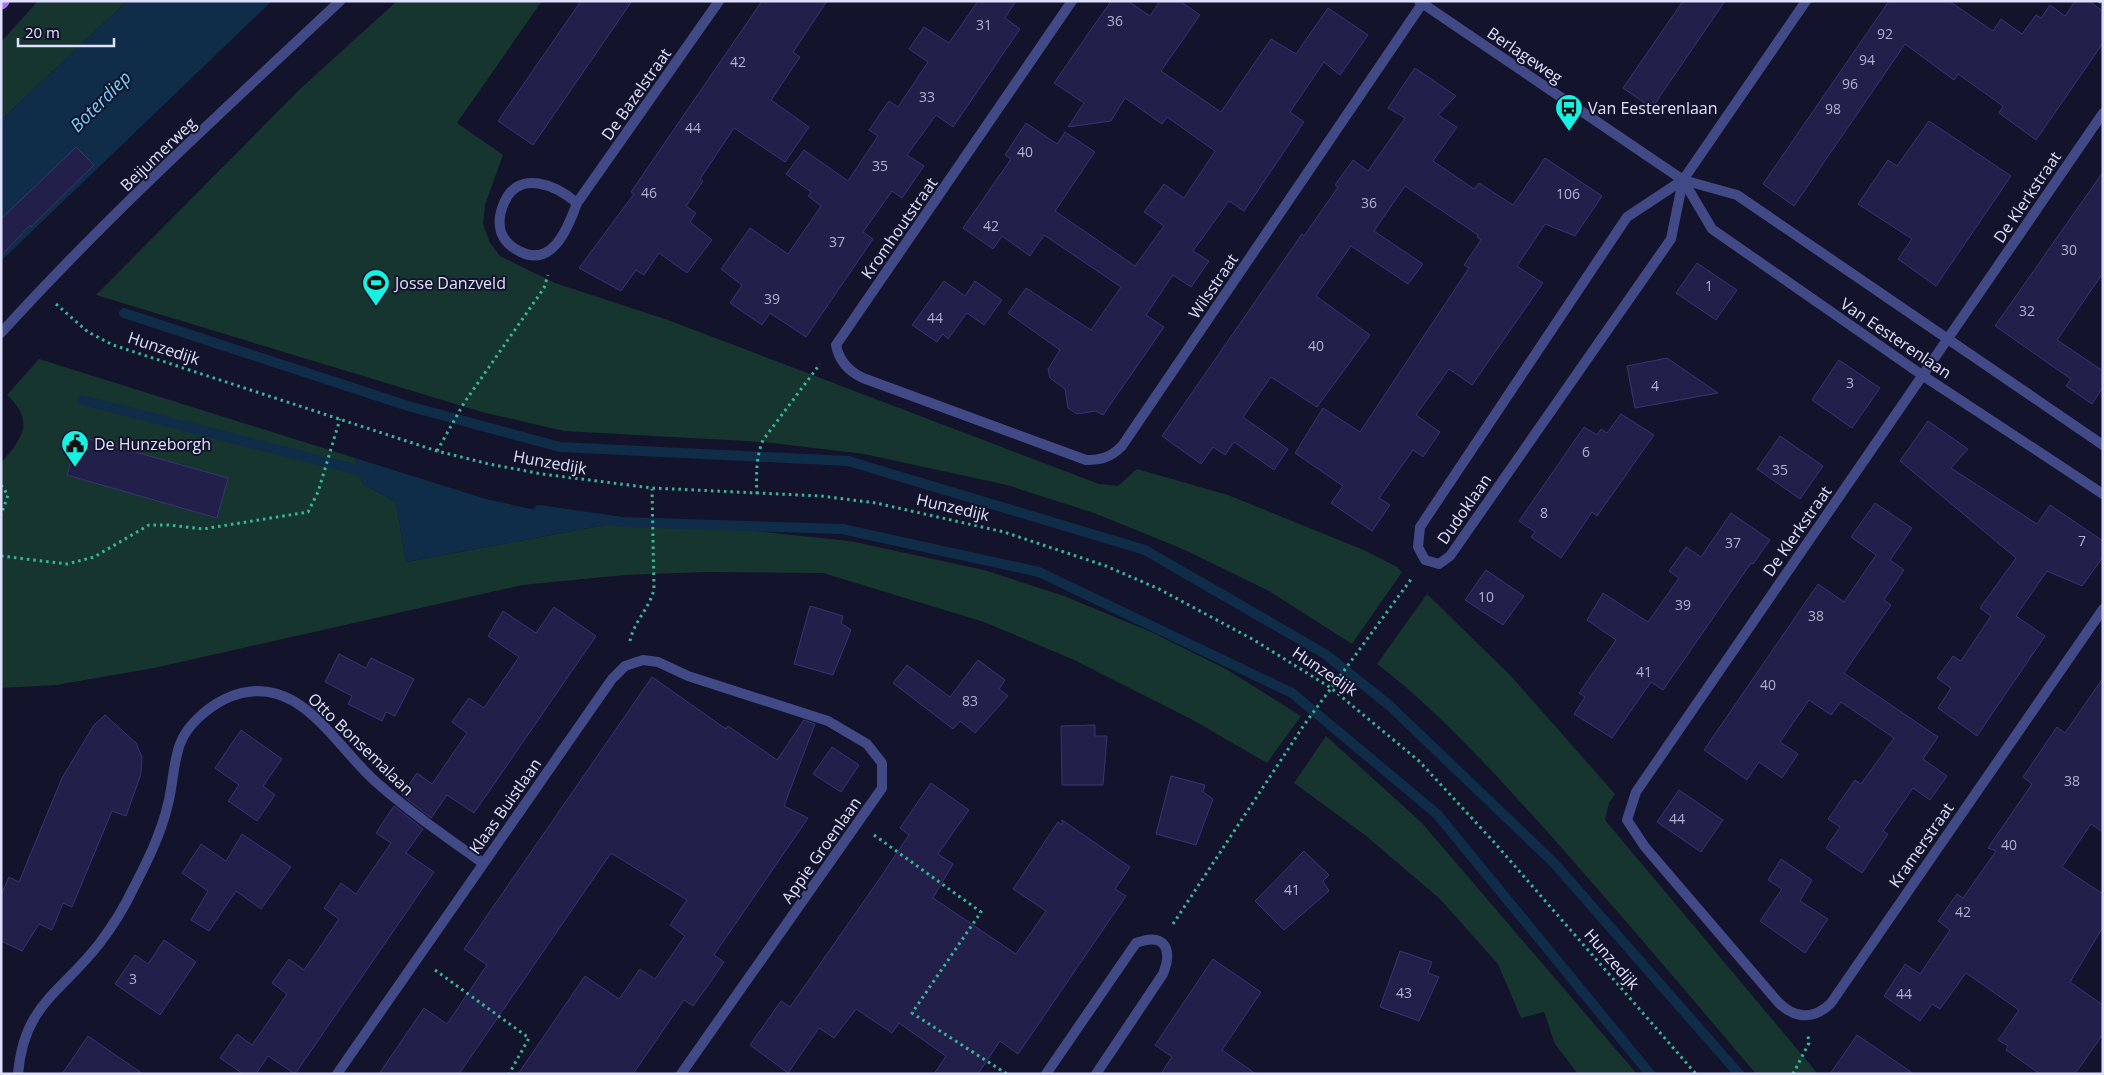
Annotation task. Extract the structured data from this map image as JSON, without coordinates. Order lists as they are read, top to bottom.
{
  "streets": {
    "street": [
      "Berlageweg",
      "De Bazelstraat",
      "Beijumerweg",
      "De Klerkstraat",
      "Kromhoutstraat",
      "Wilsstraat",
      "Van Eesterenlaan",
      "Dudoklaan",
      "Otto Bonsemalaan",
      "Klaas Buistlaan",
      "Kramerstraat",
      "Appie Groenlaan"
    ],
    "path": ["Hunzedijk"]
  },
  "crossings": [
    ["Berlageweg", "Wilsstraat"],
    ["Berlageweg", "Van Eesterenlaan"],
    ["Berlageweg", "Dudoklaan"],
    ["Beijumerweg", "Hunzedijk"],
    ["De Klerkstraat", "Van Eesterenlaan"],
    ["De Klerkstraat", "Kramerstraat"],
    ["Kromhoutstraat", "Wilsstraat"],
    ["Van Eesterenlaan", "Dudoklaan"],
    ["Otto Bonsemalaan", "Klaas Buistlaan"],
    ["Klaas Buistlaan", "Appie Groenlaan"]
  ],
  "water": ["Boterdiep"],
  "places": {
    "bus stop": ["Van Eesterenlaan"],
    "sports": ["Josse Danzveld"],
    "public building": ["De Hunzeborgh"]
  },
  "house_numbers": [
    "36",
    "31",
    "92",
    "94",
    "42",
    "96",
    "33",
    "98",
    "44",
    "40",
    "35",
    "46",
    "106",
    "36",
    "42",
    "37",
    "30",
    "1",
    "39",
    "32",
    "44",
    "40",
    "3",
    "4",
    "6",
    "35",
    "8",
    "7",
    "37",
    "10",
    "39",
    "38",
    "41",
    "40",
    "83",
    "38",
    "44",
    "40",
    "41",
    "42",
    "3",
    "43",
    "44"
  ],
  "scale_bar": "20 m"
}
